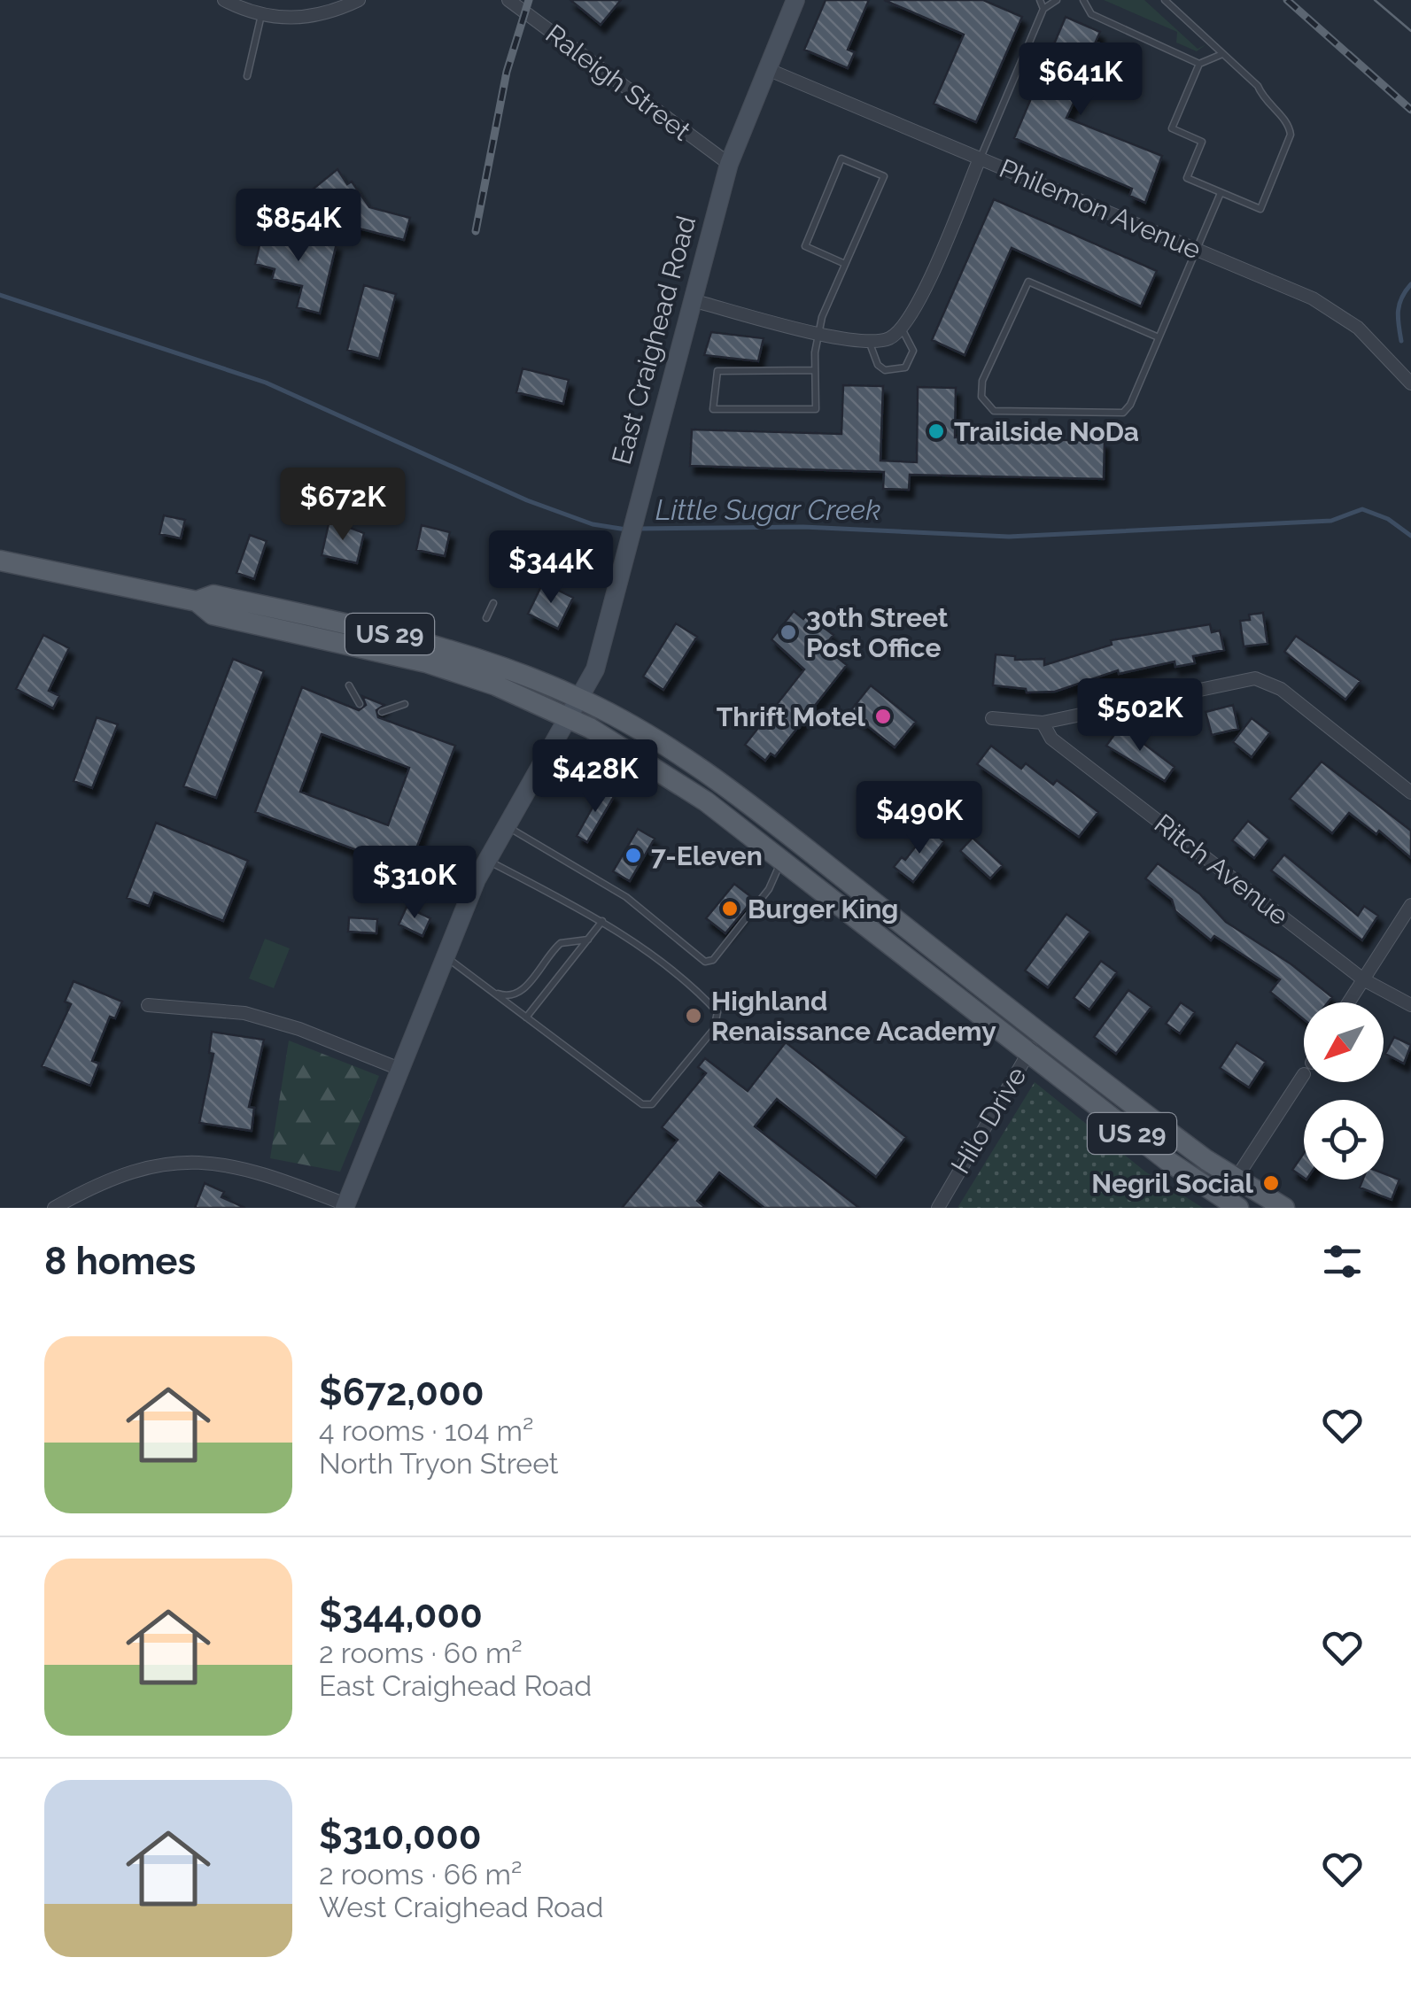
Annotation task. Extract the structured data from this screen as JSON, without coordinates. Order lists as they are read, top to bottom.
{
  "streets": {
    "main road": ["US 29"],
    "street": [
      "Raleigh Street",
      "Philemon Avenue",
      "East Craighead Road",
      "Ritch Avenue",
      "Hilo Drive"
    ]
  },
  "crossings": [
    ["Raleigh Street", "East Craighead Road"],
    ["Philemon Avenue", "East Craighead Road"],
    ["East Craighead Road", "US 29"],
    ["US 29", "Hilo Drive"]
  ],
  "water": ["Little Sugar Creek"],
  "places": [
    "Trailside NoDa",
    "30th Street Post Office",
    "Thrift Motel",
    "7-Eleven",
    "Burger King",
    "Highland Renaissance Academy",
    "Negril Social"
  ],
  "north": "bottom left",
  "page": {
    "price": [
      "$641K",
      "$854K",
      "$672K",
      "$344K",
      "$502K",
      "$428K",
      "$490K",
      "$310K"
    ],
    "heading": "8 homes",
    "list": [
      {
        "name": "$672,000",
        "note": "4 rooms · 104 m² · North Tryon Street"
      },
      {
        "name": "$344,000",
        "note": "2 rooms · 60 m² · East Craighead Road"
      },
      {
        "name": "$310,000",
        "note": "2 rooms · 66 m² · West Craighead Road"
      }
    ]
  }
}
